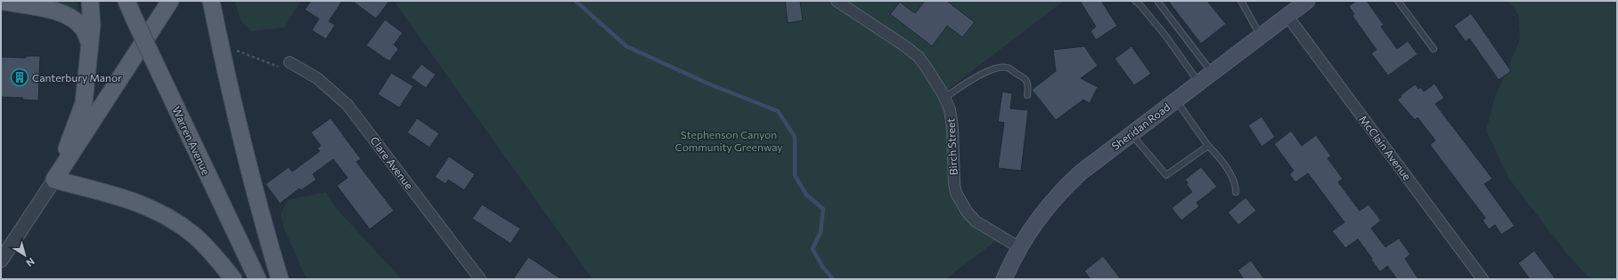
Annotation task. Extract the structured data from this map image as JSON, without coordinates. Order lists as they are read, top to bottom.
{
  "streets": {
    "main road": ["Sheridan Road", "Warren Avenue"],
    "street": ["Birch Street", "McClain Avenue", "Clare Avenue"]
  },
  "crossings": [
    ["Sheridan Road", "Birch Street"],
    ["Sheridan Road", "McClain Avenue"]
  ],
  "parks": ["Stephenson Canyon Community Greenway"],
  "places": {
    "building": ["Canterbury Manor"]
  },
  "north": "bottom right"
}
